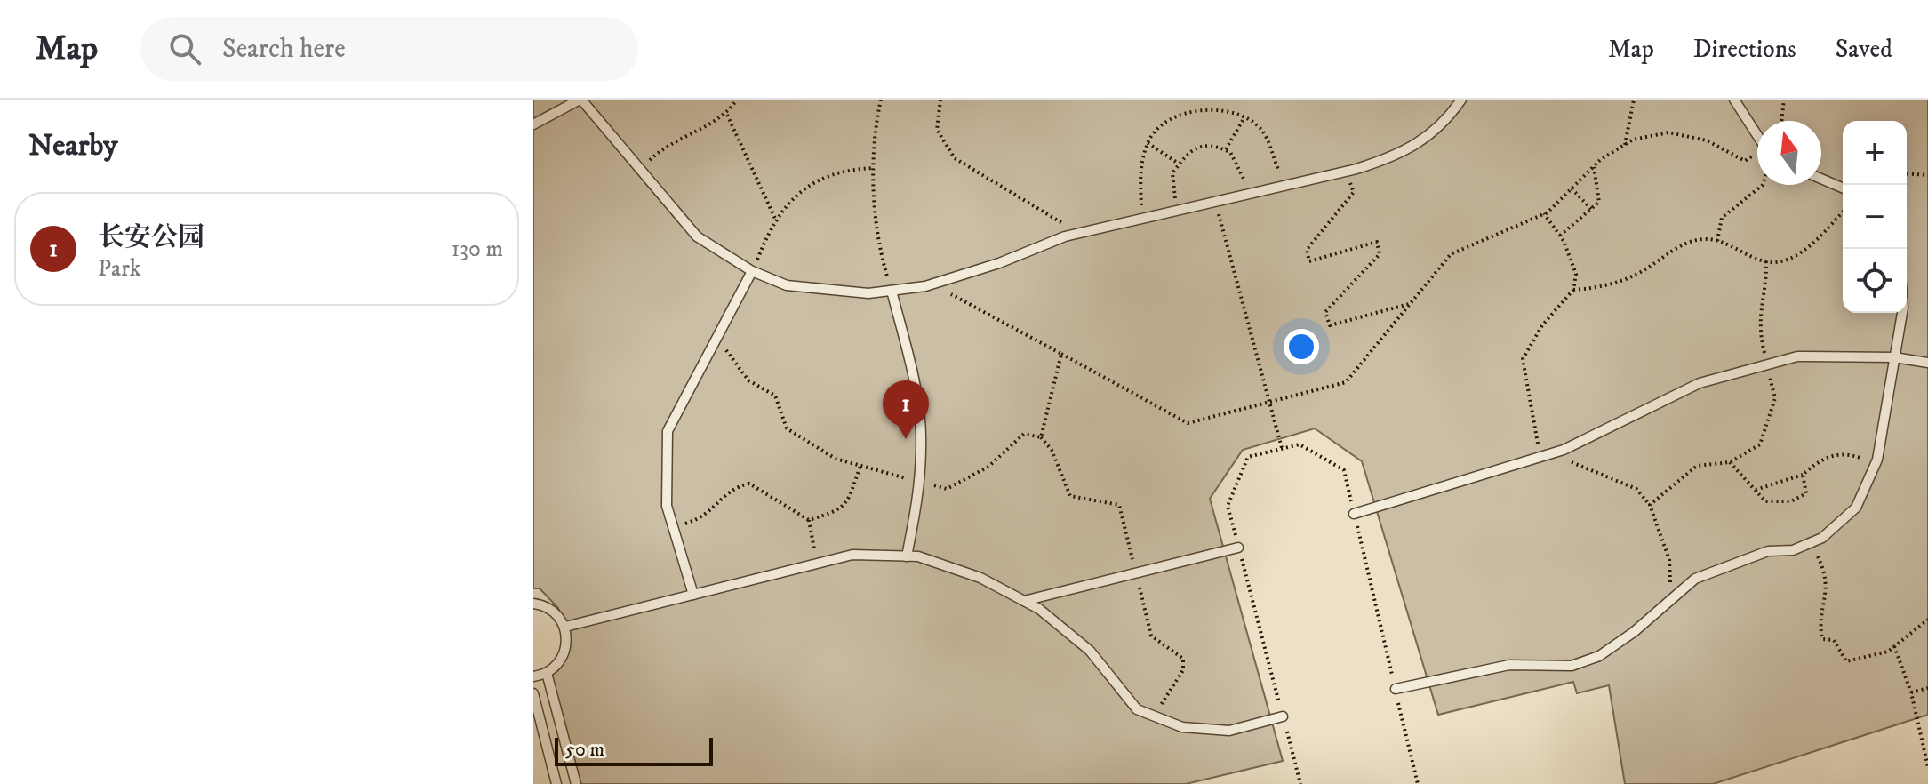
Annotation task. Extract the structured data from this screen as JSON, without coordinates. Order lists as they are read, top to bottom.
{
  "scale_bar": "50 m",
  "north": "top",
  "page": {
    "header": "Map",
    "search": "Search here",
    "nav": ["Map", "Directions", "Saved"],
    "heading": "Nearby",
    "map_buttons": ["+", "−"],
    "list": [
      {
        "mark": "1",
        "name": "长安公园",
        "note": "Park",
        "value": "130 m"
      }
    ],
    "pins": "1",
    "scale": "50 m"
  }
}
